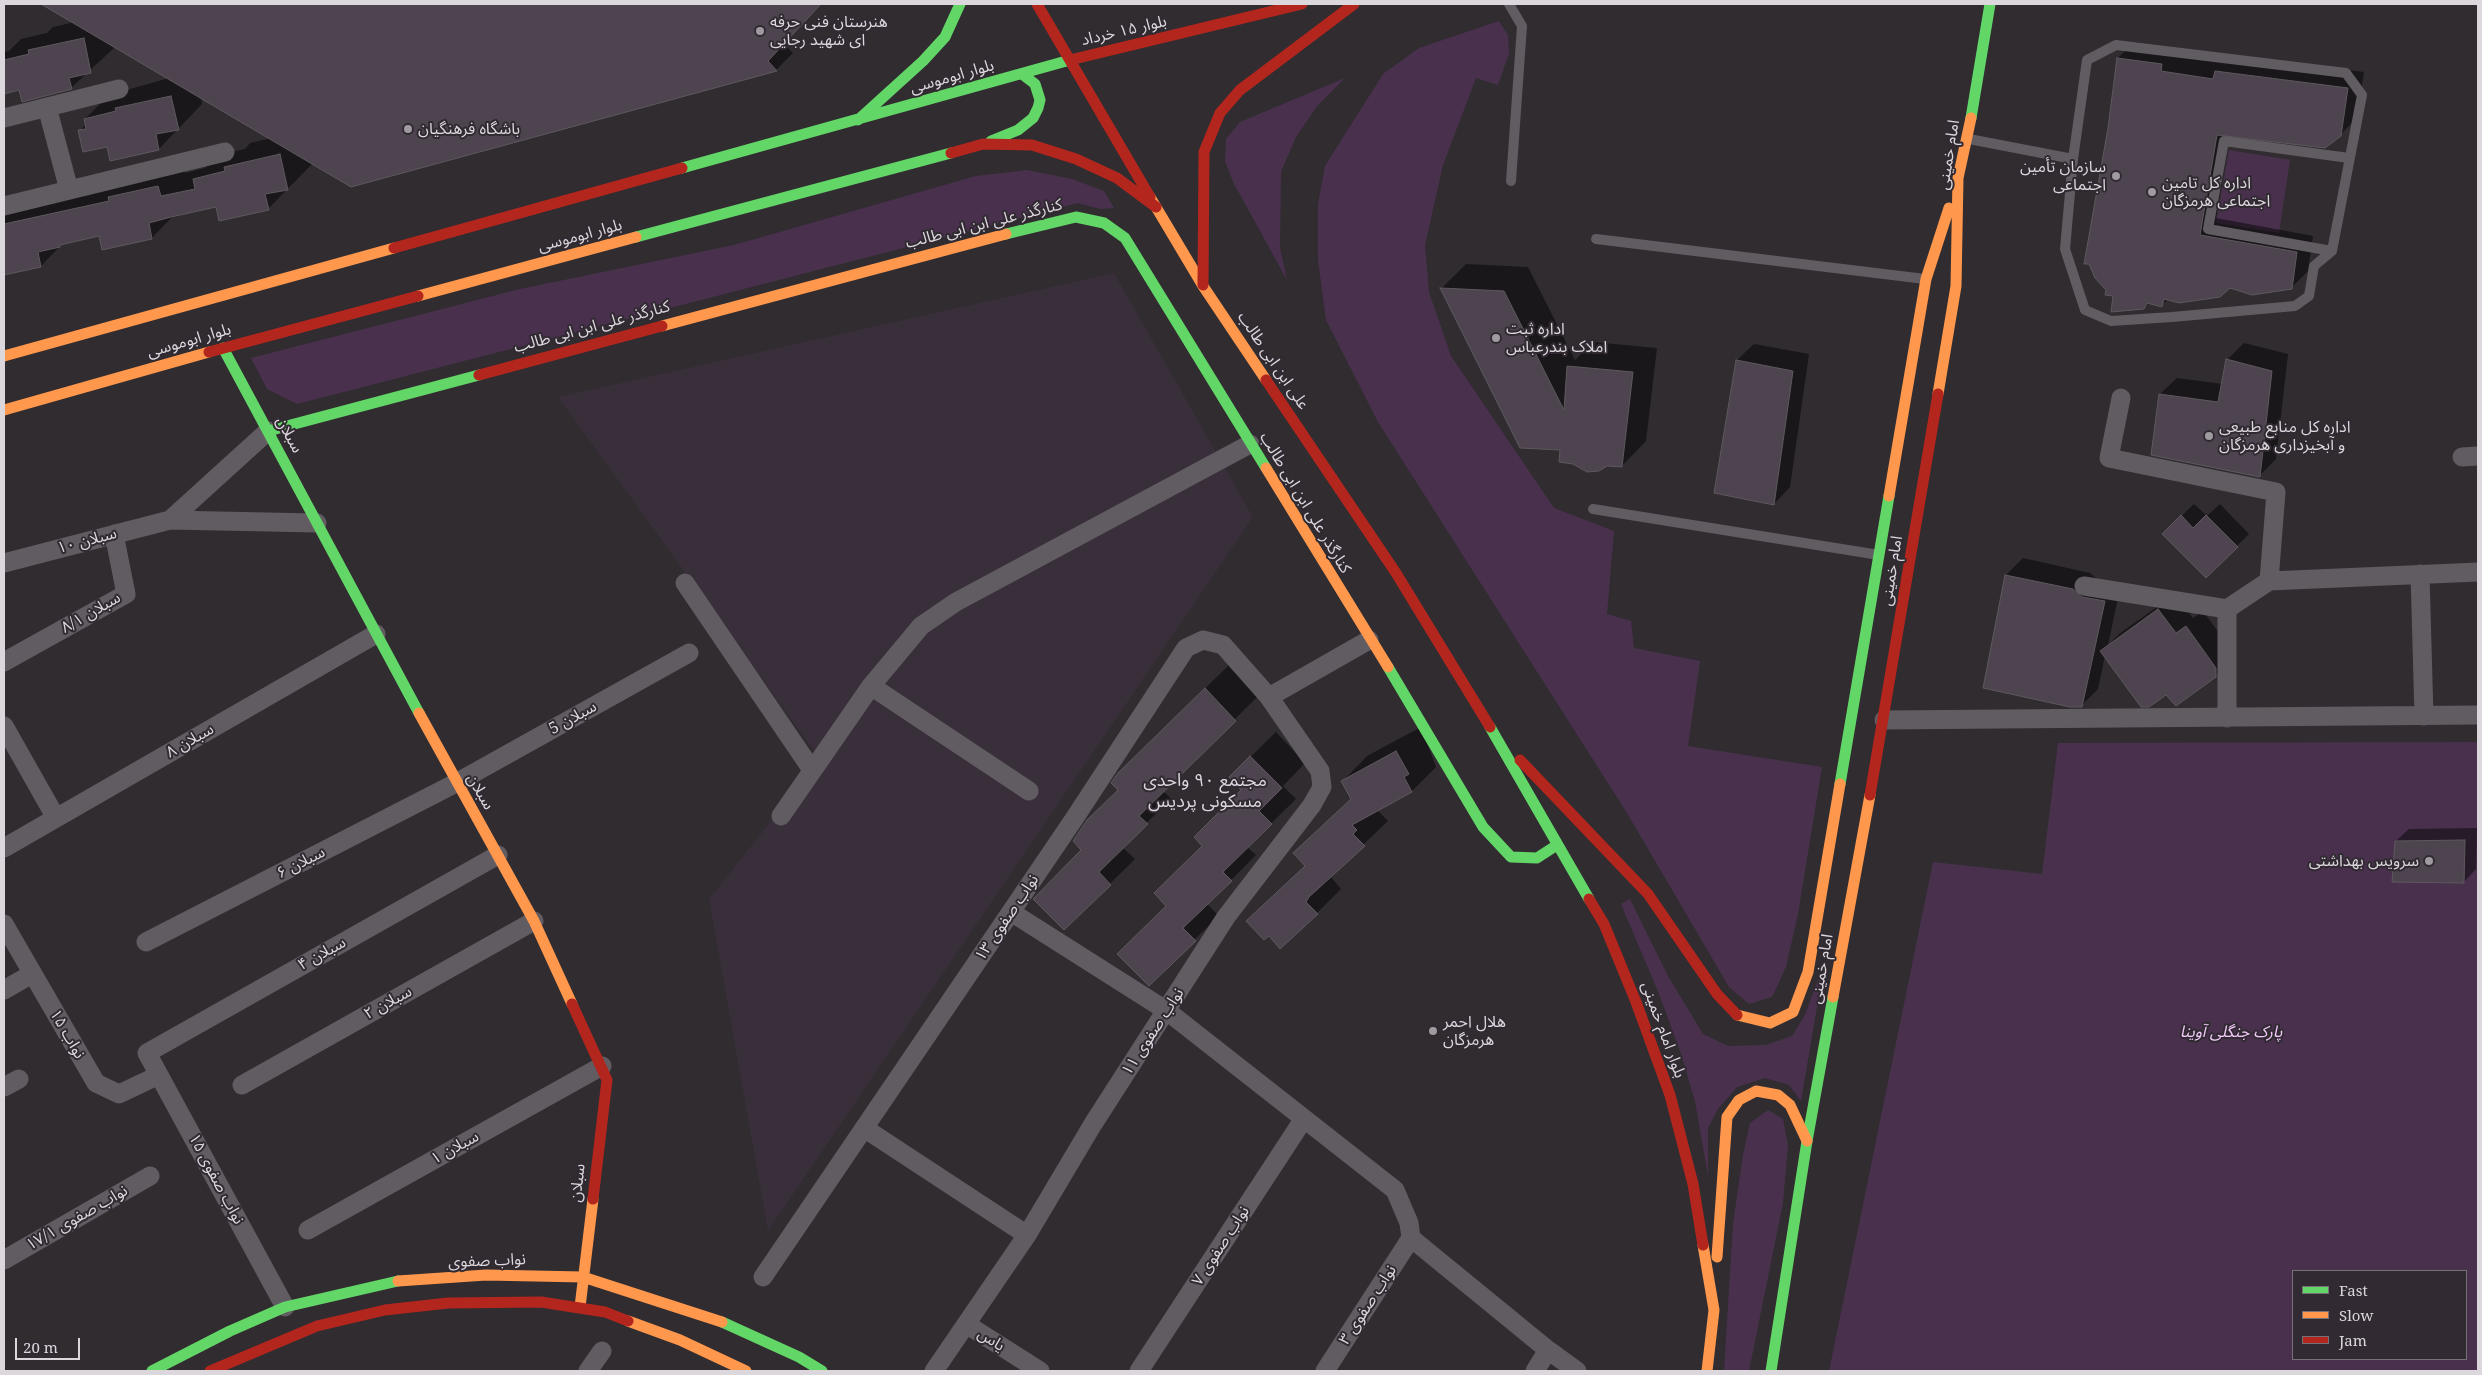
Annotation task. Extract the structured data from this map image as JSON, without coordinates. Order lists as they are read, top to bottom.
{
  "streets": {
    "main road": [
      "بلوار ۱۵ خرداد",
      "بلوار ابوموسی",
      "امام خمینی",
      "کنارگذر علی ابن ابی طالب",
      "علی ابن ابی طالب",
      "سبلان",
      "بلوار امام خمینی",
      "نواب صفوی"
    ],
    "street": [
      "سبلان ۱۰",
      "سبلان ۸/۱",
      "سبلان 5",
      "سبلان ۸",
      "سبلان ۶",
      "نواب صفوی ۱۳",
      "سبلان ۴",
      "سبلان ۲",
      "نواب صفوی ۱۱",
      "نواب ۱۵",
      "سبلان ۱",
      "نواب صفوی ۱۵",
      "نواب صفوی ۱۷/۱",
      "نواب صفوی ۷",
      "نواب صفوی ۳",
      "یاس"
    ]
  },
  "crossings": [
    ["بلوار ۱۵ خرداد", "بلوار ابوموسی"],
    ["بلوار ۱۵ خرداد", "علی ابن ابی طالب"],
    ["بلوار ابوموسی", "علی ابن ابی طالب"],
    ["بلوار ابوموسی", "سبلان"],
    ["کنارگذر علی ابن ابی طالب", "سبلان"],
    ["کنارگذر علی ابن ابی طالب", "سبلان ۱۰"],
    ["کنارگذر علی ابن ابی طالب", "بلوار امام خمینی"],
    ["علی ابن ابی طالب", "بلوار امام خمینی"],
    ["سبلان", "سبلان ۱۰"],
    ["سبلان", "سبلان 5"],
    ["سبلان", "سبلان ۸"],
    ["سبلان", "سبلان ۶"],
    ["سبلان", "سبلان ۴"],
    ["سبلان", "سبلان ۲"],
    ["سبلان", "سبلان ۱"],
    ["سبلان", "نواب صفوی"],
    ["سبلان ۱۰", "سبلان ۸/۱"],
    ["سبلان 5", "سبلان ۶"],
    ["نواب صفوی ۱۳", "نواب صفوی ۱۱"],
    ["سبلان ۴", "نواب صفوی ۱۵"],
    ["نواب صفوی ۱۱", "یاس"],
    ["نواب ۱۵", "نواب صفوی ۱۵"],
    ["نواب صفوی ۱۵", "نواب صفوی"]
  ],
  "districts": ["مجتمع ٩٠ واحدی مسکونی پردیس"],
  "parks": ["پارک جنگلی آوینا"],
  "places": [
    "هنرستان فنی حرفه ای شهید رجایی",
    "باشگاه فرهنگیان",
    "سازمان تأمین اجتماعی",
    "اداره کل تامین اجتماعی هرمزگان",
    "اداره ثبت املاک بندرعباس",
    "اداره کل منابع طبیعی و آبخیزداری هرمزگان",
    "سرویس بهداشتی",
    "هلال احمر هرمزگان"
  ],
  "legend": ["Fast", "Slow", "Jam"],
  "scale_bar": "20 m"
}
